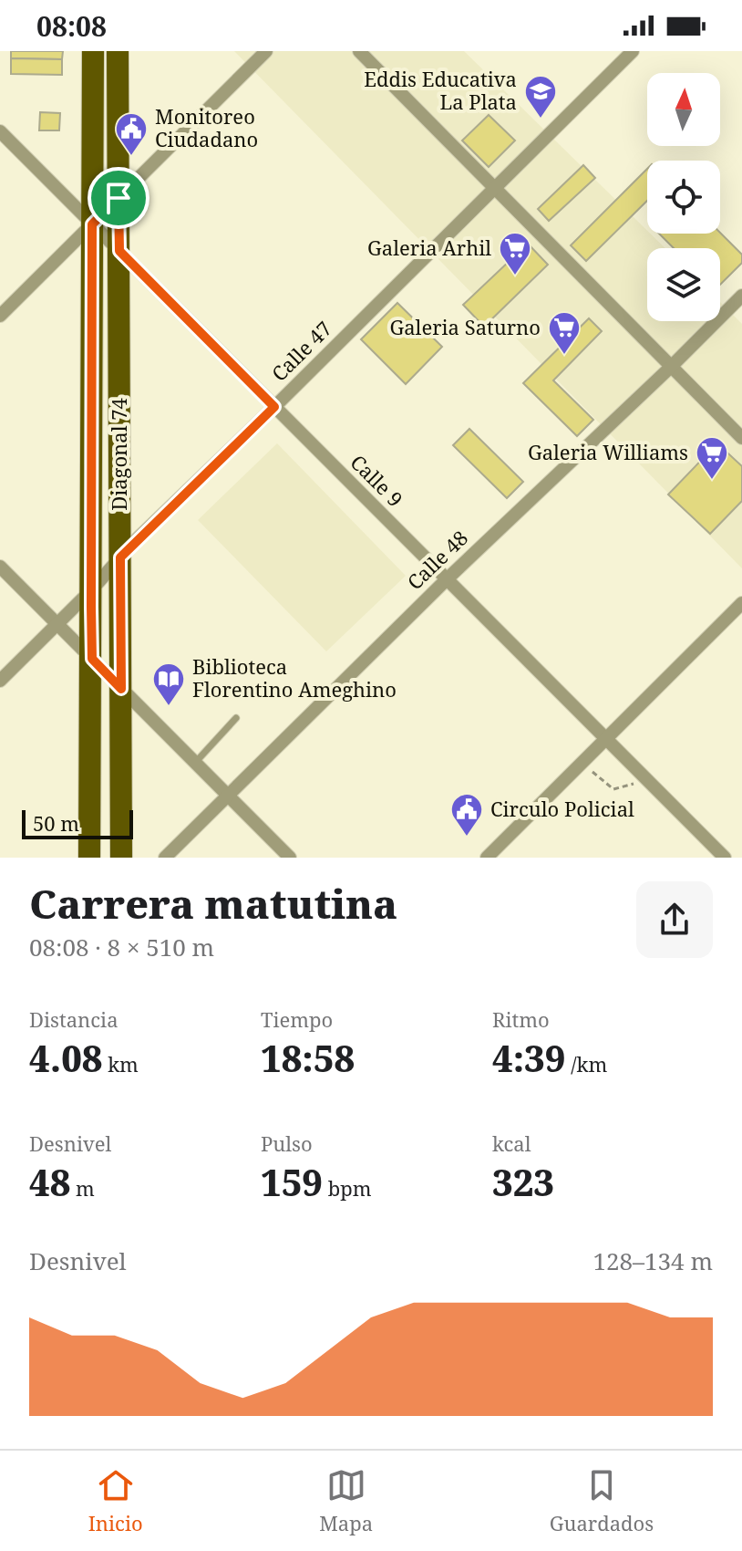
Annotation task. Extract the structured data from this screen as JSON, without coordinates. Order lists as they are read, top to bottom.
{
  "streets": {
    "main road": ["Diagonal 74"],
    "street": ["Calle 47", "Calle 9", "Calle 48"]
  },
  "crossings": [
    ["Calle 47", "Diagonal 74"],
    ["Calle 47", "Calle 9"],
    ["Diagonal 74", "Calle 9"],
    ["Calle 9", "Calle 48"]
  ],
  "places": {
    "school or university": ["Eddis Educativa La Plata"],
    "public building": ["Monitoreo Ciudadano", "Circulo Policial"],
    "supermarket": ["Galeria Arhil", "Galeria Saturno", "Galeria Williams"],
    "library": ["Biblioteca Florentino Ameghino"]
  },
  "scale_bar": "50 m",
  "north": "top",
  "page": {
    "status": "08:08",
    "scale": "50 m",
    "heading": ["Carrera matutina", "08:08 · 8 × 510 m"],
    "stats": [
      ["Distancia", "4.08 km"],
      ["Tiempo", "18:58"],
      ["Ritmo", "4:39 /km"],
      ["Desnivel", "48 m"],
      ["Pulso", "159 bpm"],
      ["kcal", "323"]
    ],
    "chart": ["Desnivel", "128–134 m"],
    "tabs": ["Inicio", "Mapa", "Guardados"]
  }
}
